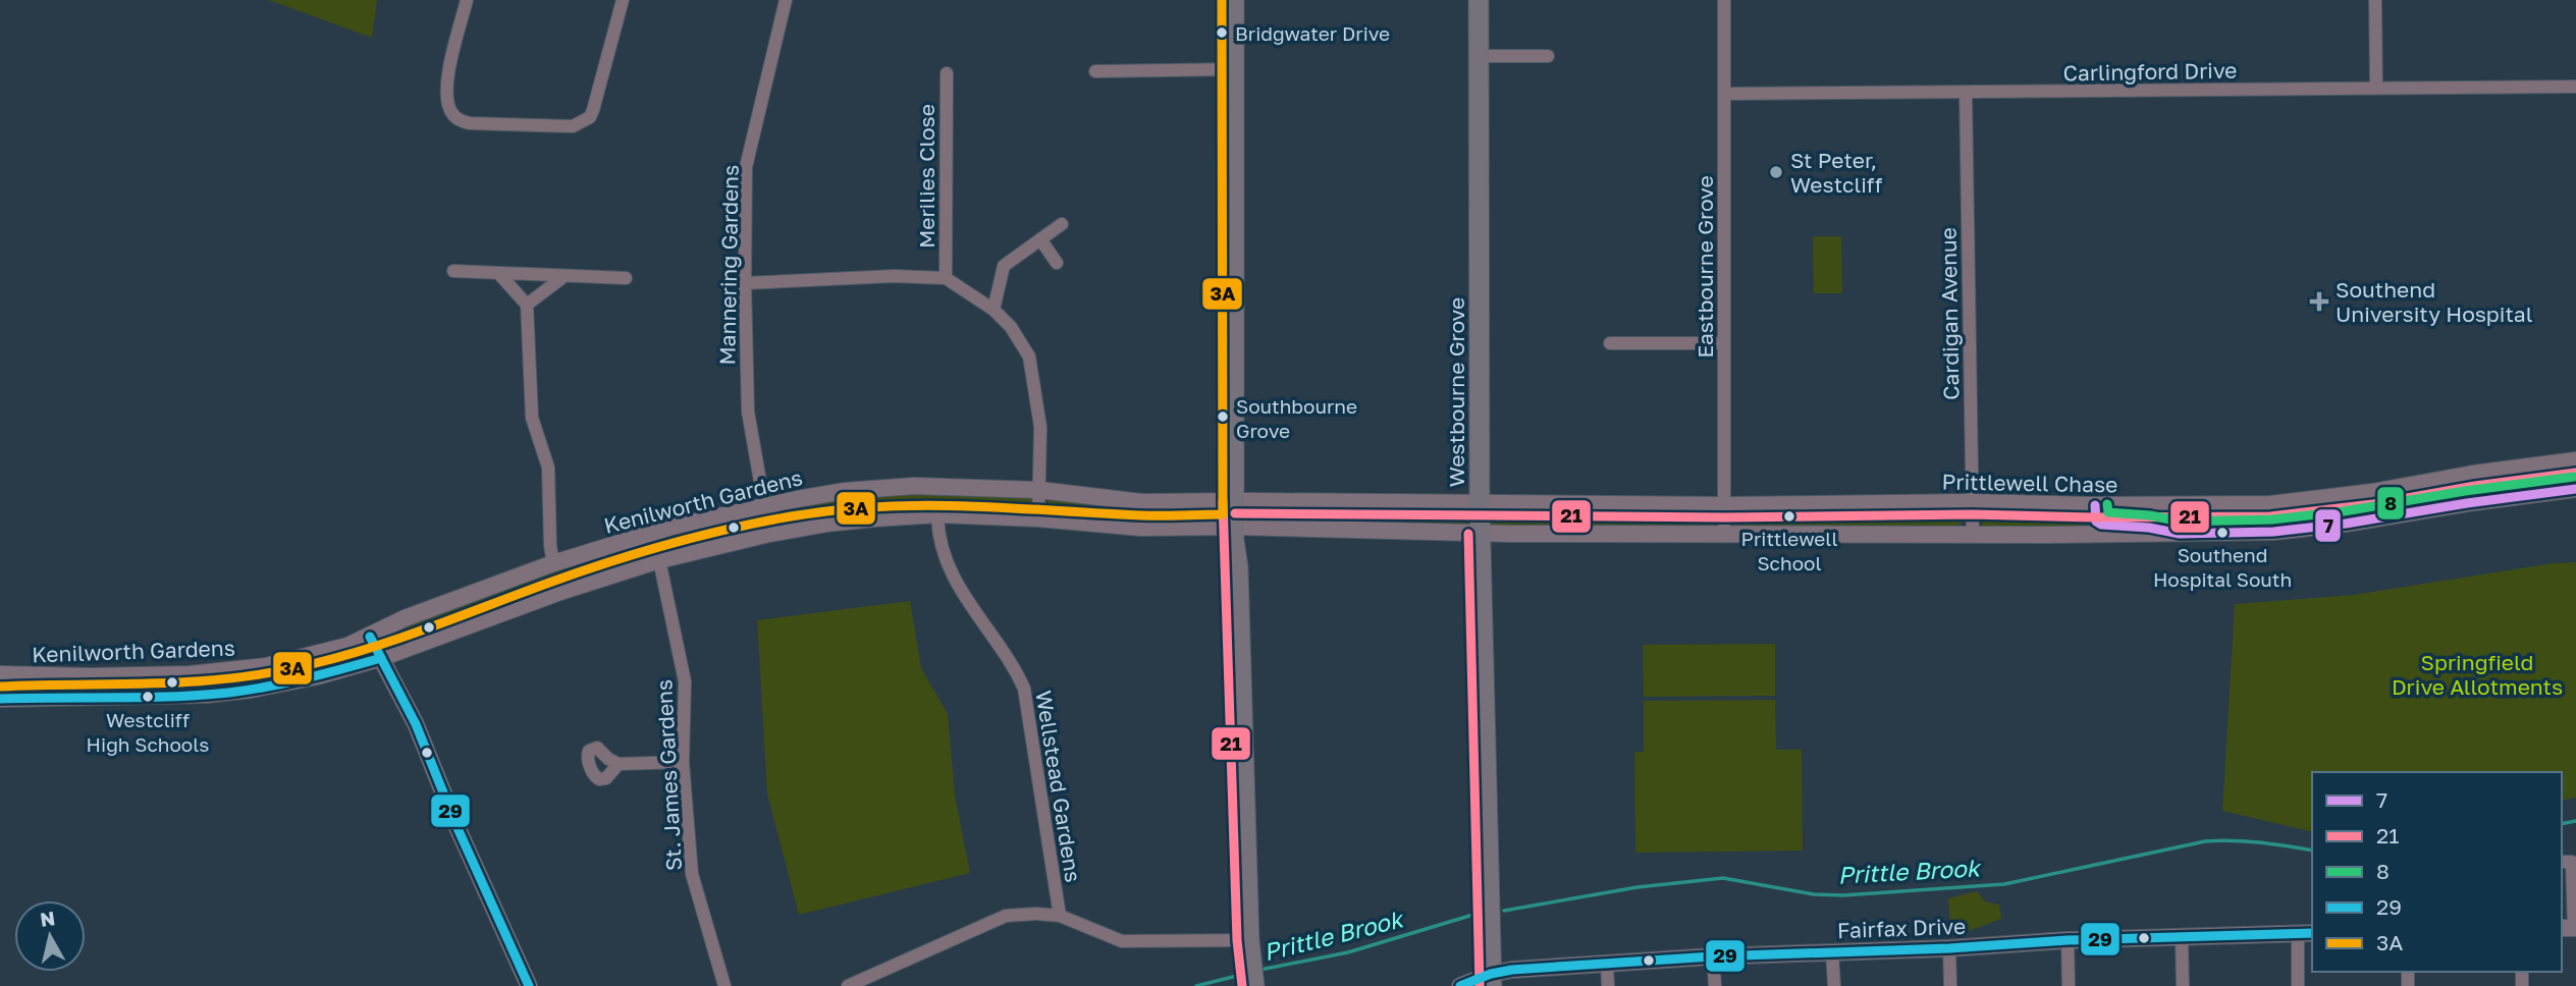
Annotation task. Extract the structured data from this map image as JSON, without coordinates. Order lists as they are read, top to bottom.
{
  "streets": {
    "main road": ["Westbourne Grove"],
    "street": [
      "Carlingford Drive",
      "Merilies Close",
      "Mannering Gardens",
      "Eastbourne Grove",
      "Cardigan Avenue",
      "Prittlewell Chase",
      "Kenilworth Gardens",
      "St. James Gardens",
      "Wellstead Gardens",
      "Fairfax Drive"
    ]
  },
  "crossings": [
    ["Carlingford Drive", "Eastbourne Grove"],
    ["Carlingford Drive", "Cardigan Avenue"],
    ["Mannering Gardens", "Kenilworth Gardens"],
    ["Eastbourne Grove", "Prittlewell Chase"],
    ["Cardigan Avenue", "Prittlewell Chase"],
    ["Westbourne Grove", "Prittlewell Chase"],
    ["Westbourne Grove", "Kenilworth Gardens"],
    ["Westbourne Grove", "Fairfax Drive"],
    ["Prittlewell Chase", "Kenilworth Gardens"],
    ["Kenilworth Gardens", "St. James Gardens"],
    ["Kenilworth Gardens", "Wellstead Gardens"]
  ],
  "water": ["Prittle Brook"],
  "parks": ["Springfield Drive Allotments"],
  "places": {
    "other": [
      "Bridgwater Drive",
      "St Peter, Westcliff",
      "Southbourne Grove",
      "Prittlewell School",
      "Southend Hospital South",
      "Westcliff High Schools"
    ],
    "health": ["Southend University Hospital"]
  },
  "lines": [
    "transit line 3A",
    "transit line 21",
    "transit line 8",
    "transit line 7",
    "transit line 29"
  ],
  "legend": [
    "7",
    "21",
    "8",
    "29",
    "3A"
  ],
  "north": "top"
}
